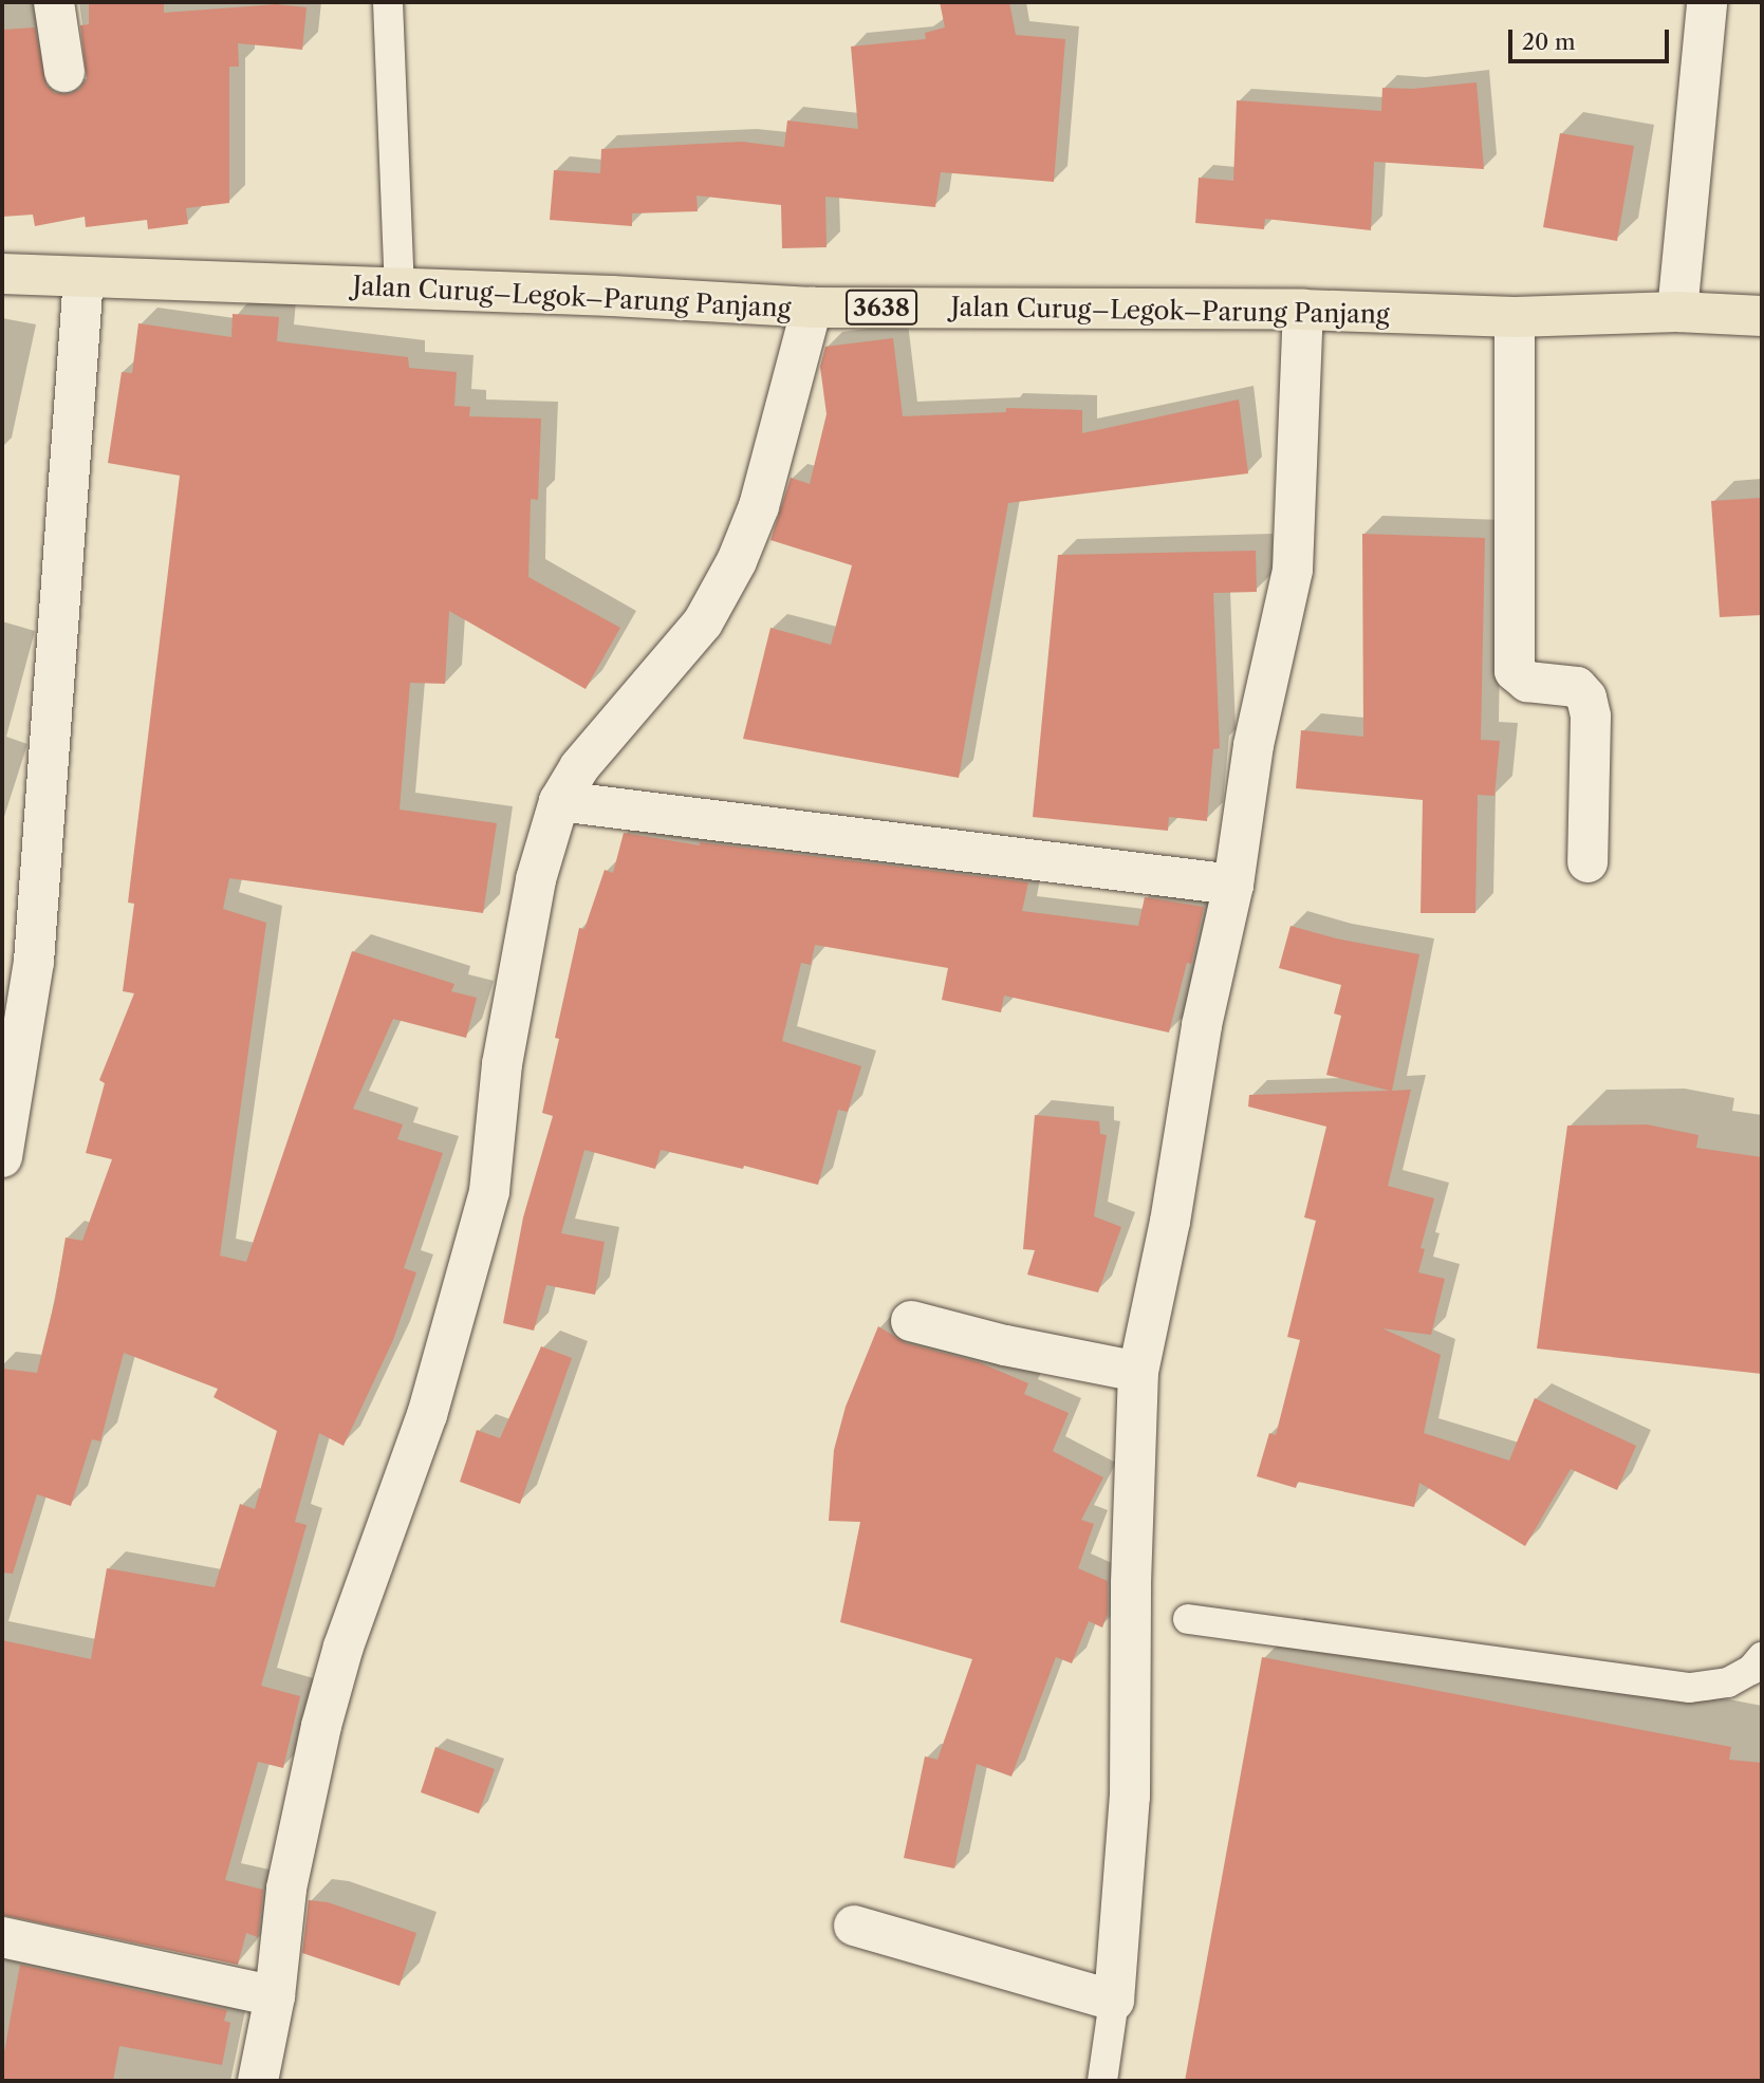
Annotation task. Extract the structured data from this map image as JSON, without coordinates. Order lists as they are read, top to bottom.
{
  "streets": {
    "main road": ["Jalan Curug–Legok–Parung Panjang", "3638"]
  },
  "scale_bar": "20 m"
}
